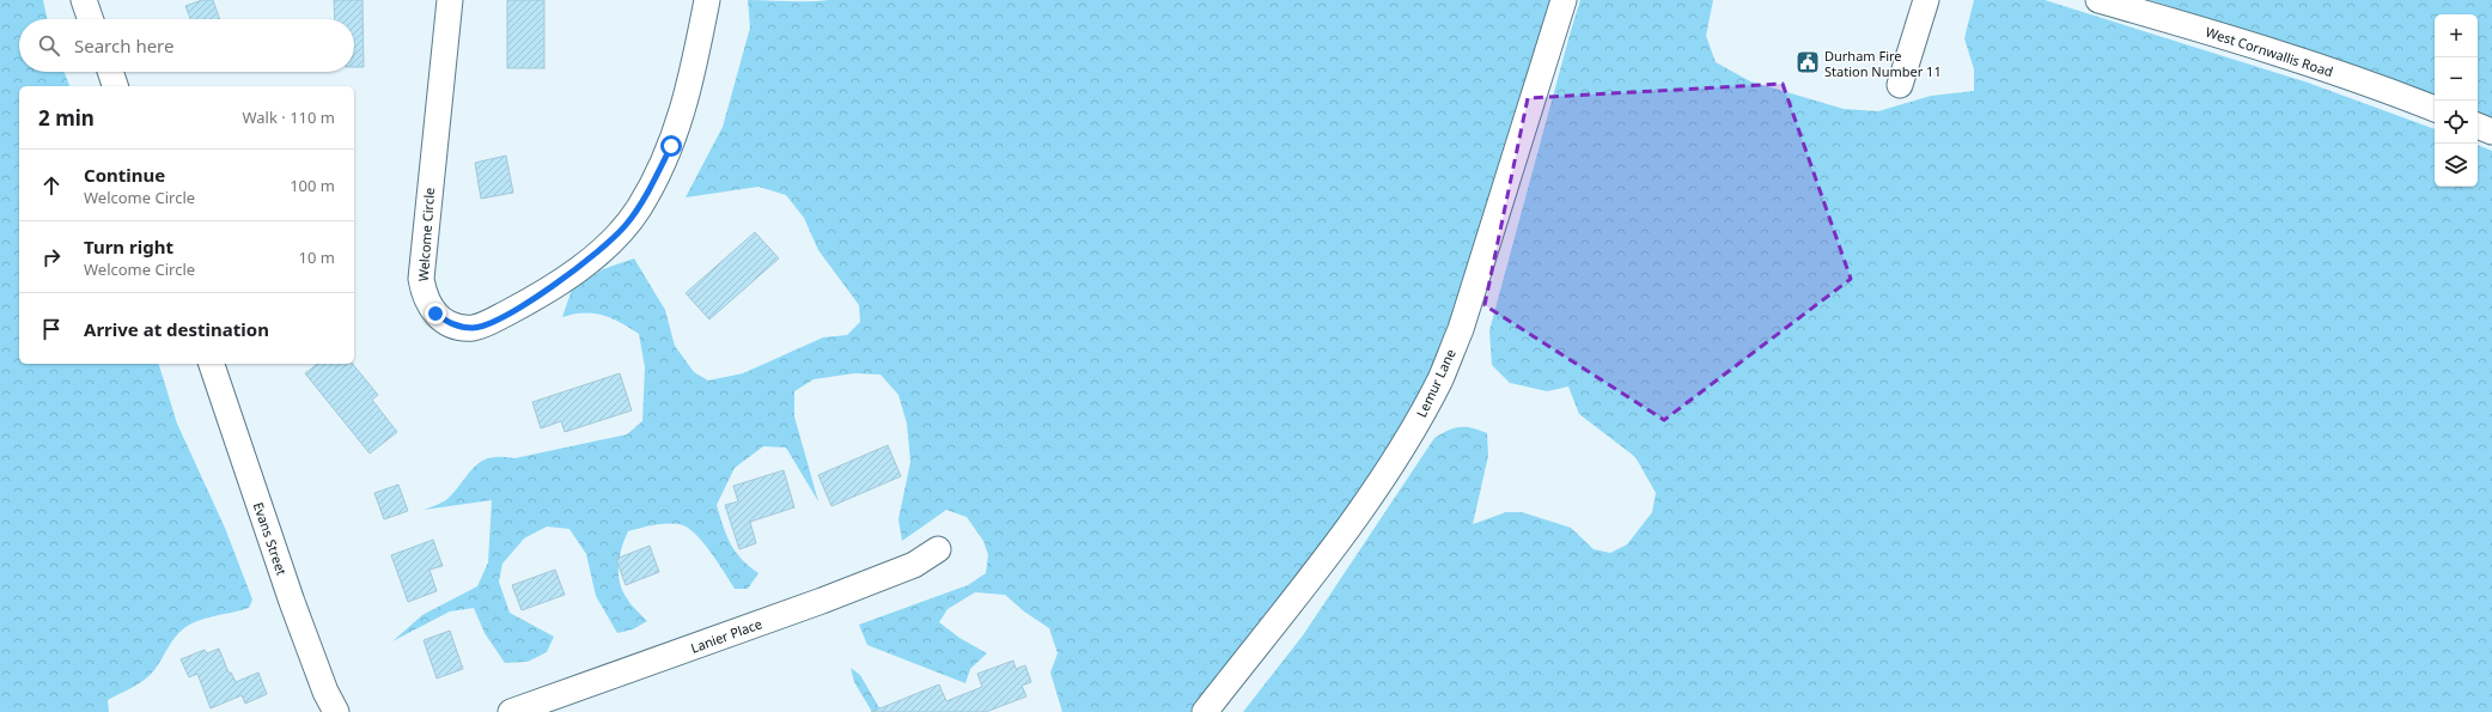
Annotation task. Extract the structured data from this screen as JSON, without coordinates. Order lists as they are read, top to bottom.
{
  "streets": {
    "street": [
      "West Cornwallis Road",
      "Welcome Circle",
      "Lemur Lane",
      "Evans Street",
      "Lanier Place"
    ]
  },
  "places": {
    "public building": ["Durham Fire Station Number 11"]
  },
  "page": {
    "map_buttons": ["+", "−"],
    "search": "Search here",
    "heading": ["2 min", "Walk · 110 m"],
    "list": [
      ["Continue", "Welcome Circle", "100 m"],
      ["Turn right", "Welcome Circle", "10 m"],
      "Arrive at destination"
    ]
  }
}
